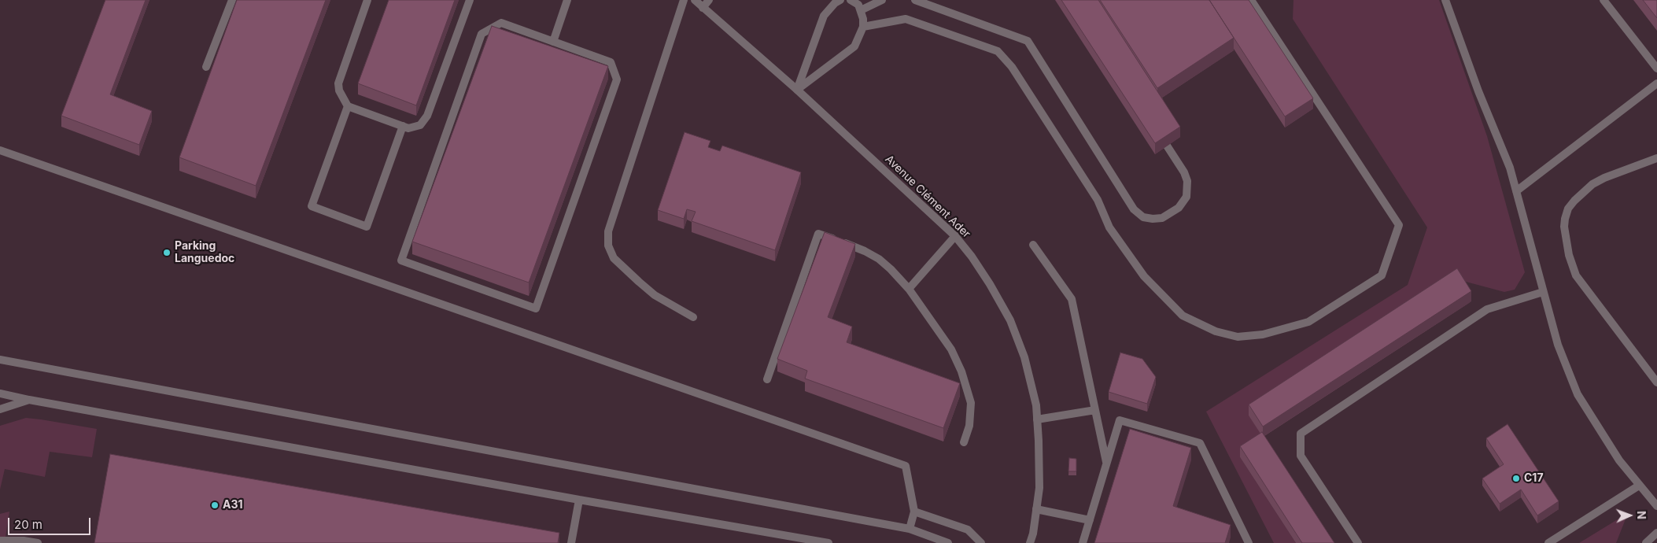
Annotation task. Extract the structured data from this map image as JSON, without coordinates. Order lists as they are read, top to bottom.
{
  "streets": {
    "street": ["Avenue Clément Ader"]
  },
  "places": ["Parking Languedoc", "C17", "A31"],
  "scale_bar": "20 m",
  "north": "right"
}
